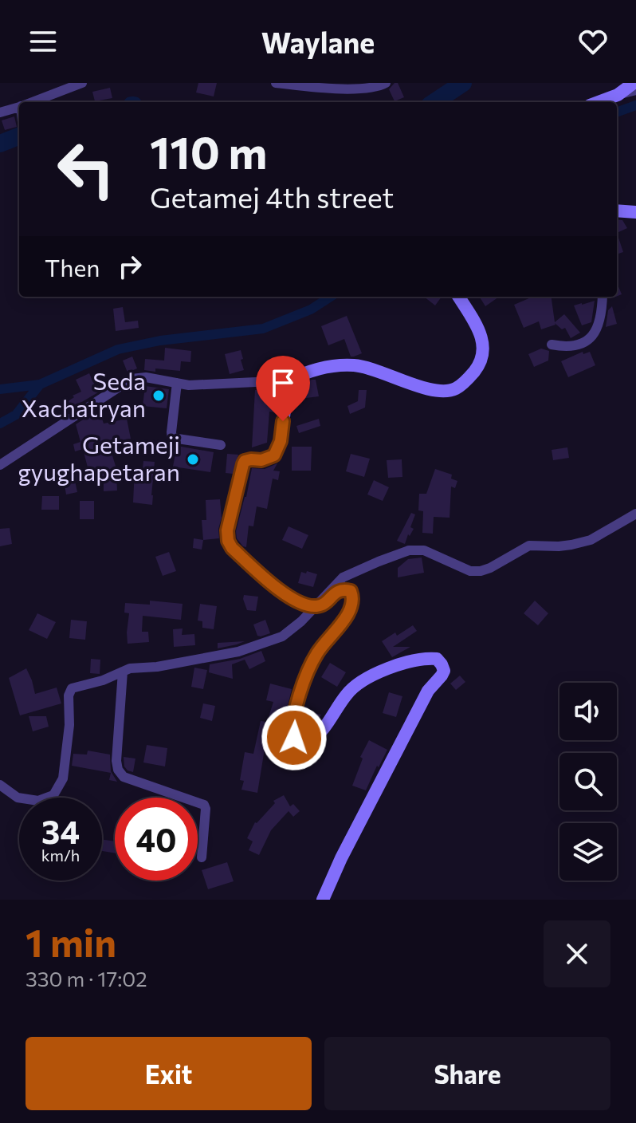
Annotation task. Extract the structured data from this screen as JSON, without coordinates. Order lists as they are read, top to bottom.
{
  "places": ["Seda Xachatryan", "Getameji gyughapetaran"],
  "page": {
    "header": "Waylane",
    "turn": ["110 m", "Getamej 4th street"],
    "then": "Then",
    "speed": "34 km/h",
    "limit": "40",
    "heading": ["1 min", "330 m · 17:02"],
    "buttons": ["Exit", "Share"]
  }
}
